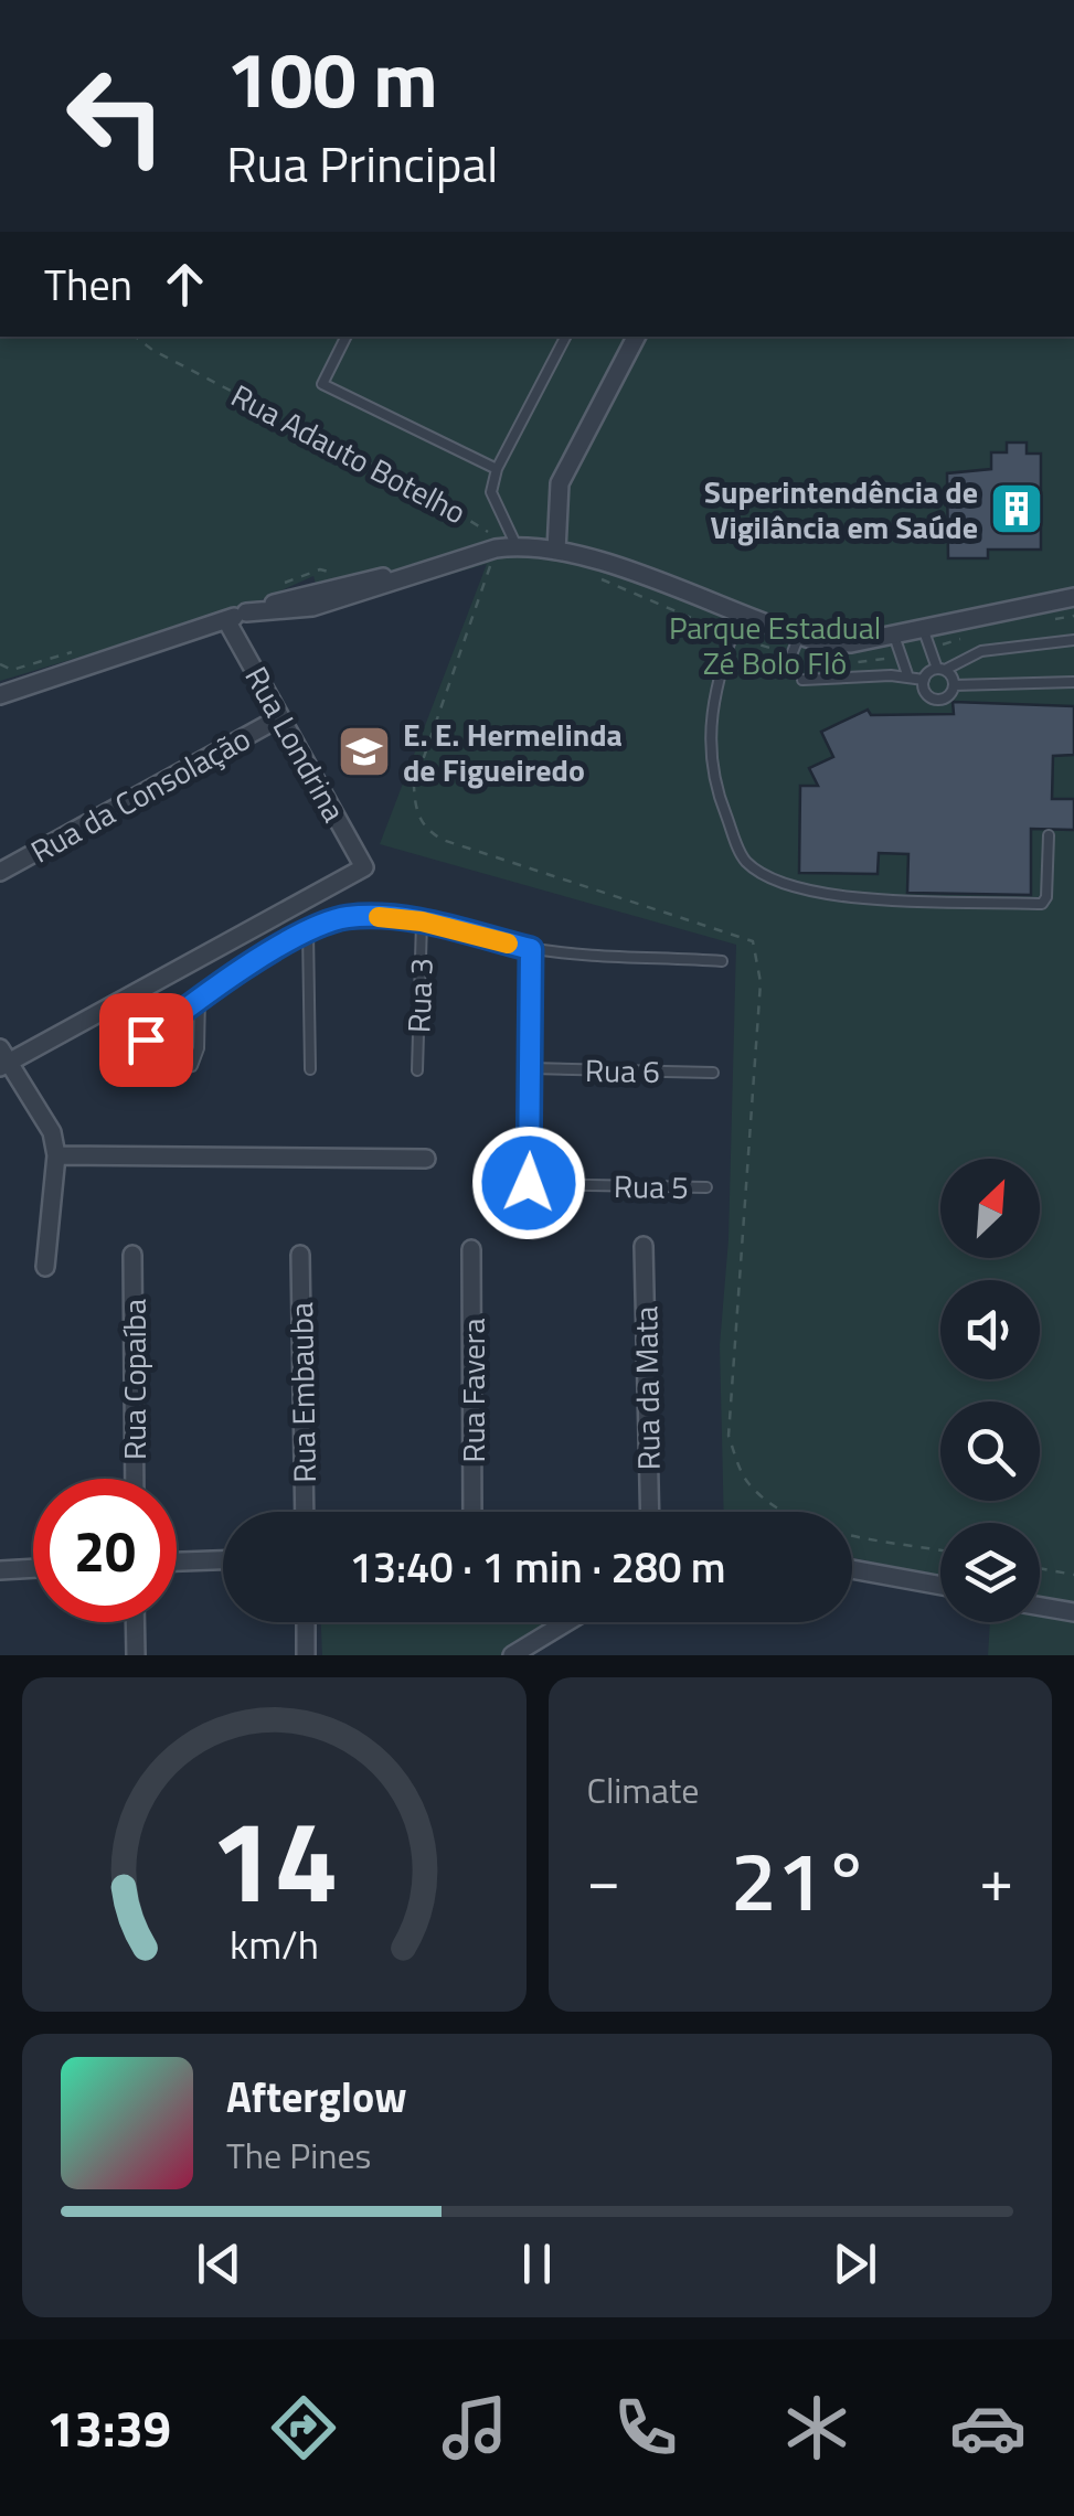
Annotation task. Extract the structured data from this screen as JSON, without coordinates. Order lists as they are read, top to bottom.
{
  "streets": {
    "street": [
      "Rua Adauto Botelho",
      "Rua Londrina",
      "Rua da Consolação",
      "Rua Copaíba",
      "Rua da Mata",
      "Rua Favera",
      "Rua Embauba"
    ],
    "lane": ["Rua 3", "Rua 6", "Rua 5"]
  },
  "crossings": [
    ["Rua Londrina", "Rua da Consolação"],
    ["Rua 6", "Rua 5"]
  ],
  "parks": ["Parque Estadual Zé Bolo Flô"],
  "places": {
    "building": ["Superintendência de Vigilância em Saúde"],
    "school or university": ["E. E. Hermelinda de Figueiredo"]
  },
  "north": "top right",
  "page": {
    "turn": ["100 m", "Rua Principal"],
    "then": "Then",
    "limit": "20",
    "trip": "13:40 · 1 min · 280 m",
    "tile": "Climate",
    "heat": ["−", "21°", "+"],
    "song": ["Afterglow", "The Pines"],
    "tabs": "13:39",
    "gauge": ["14", "km/h"]
  }
}
